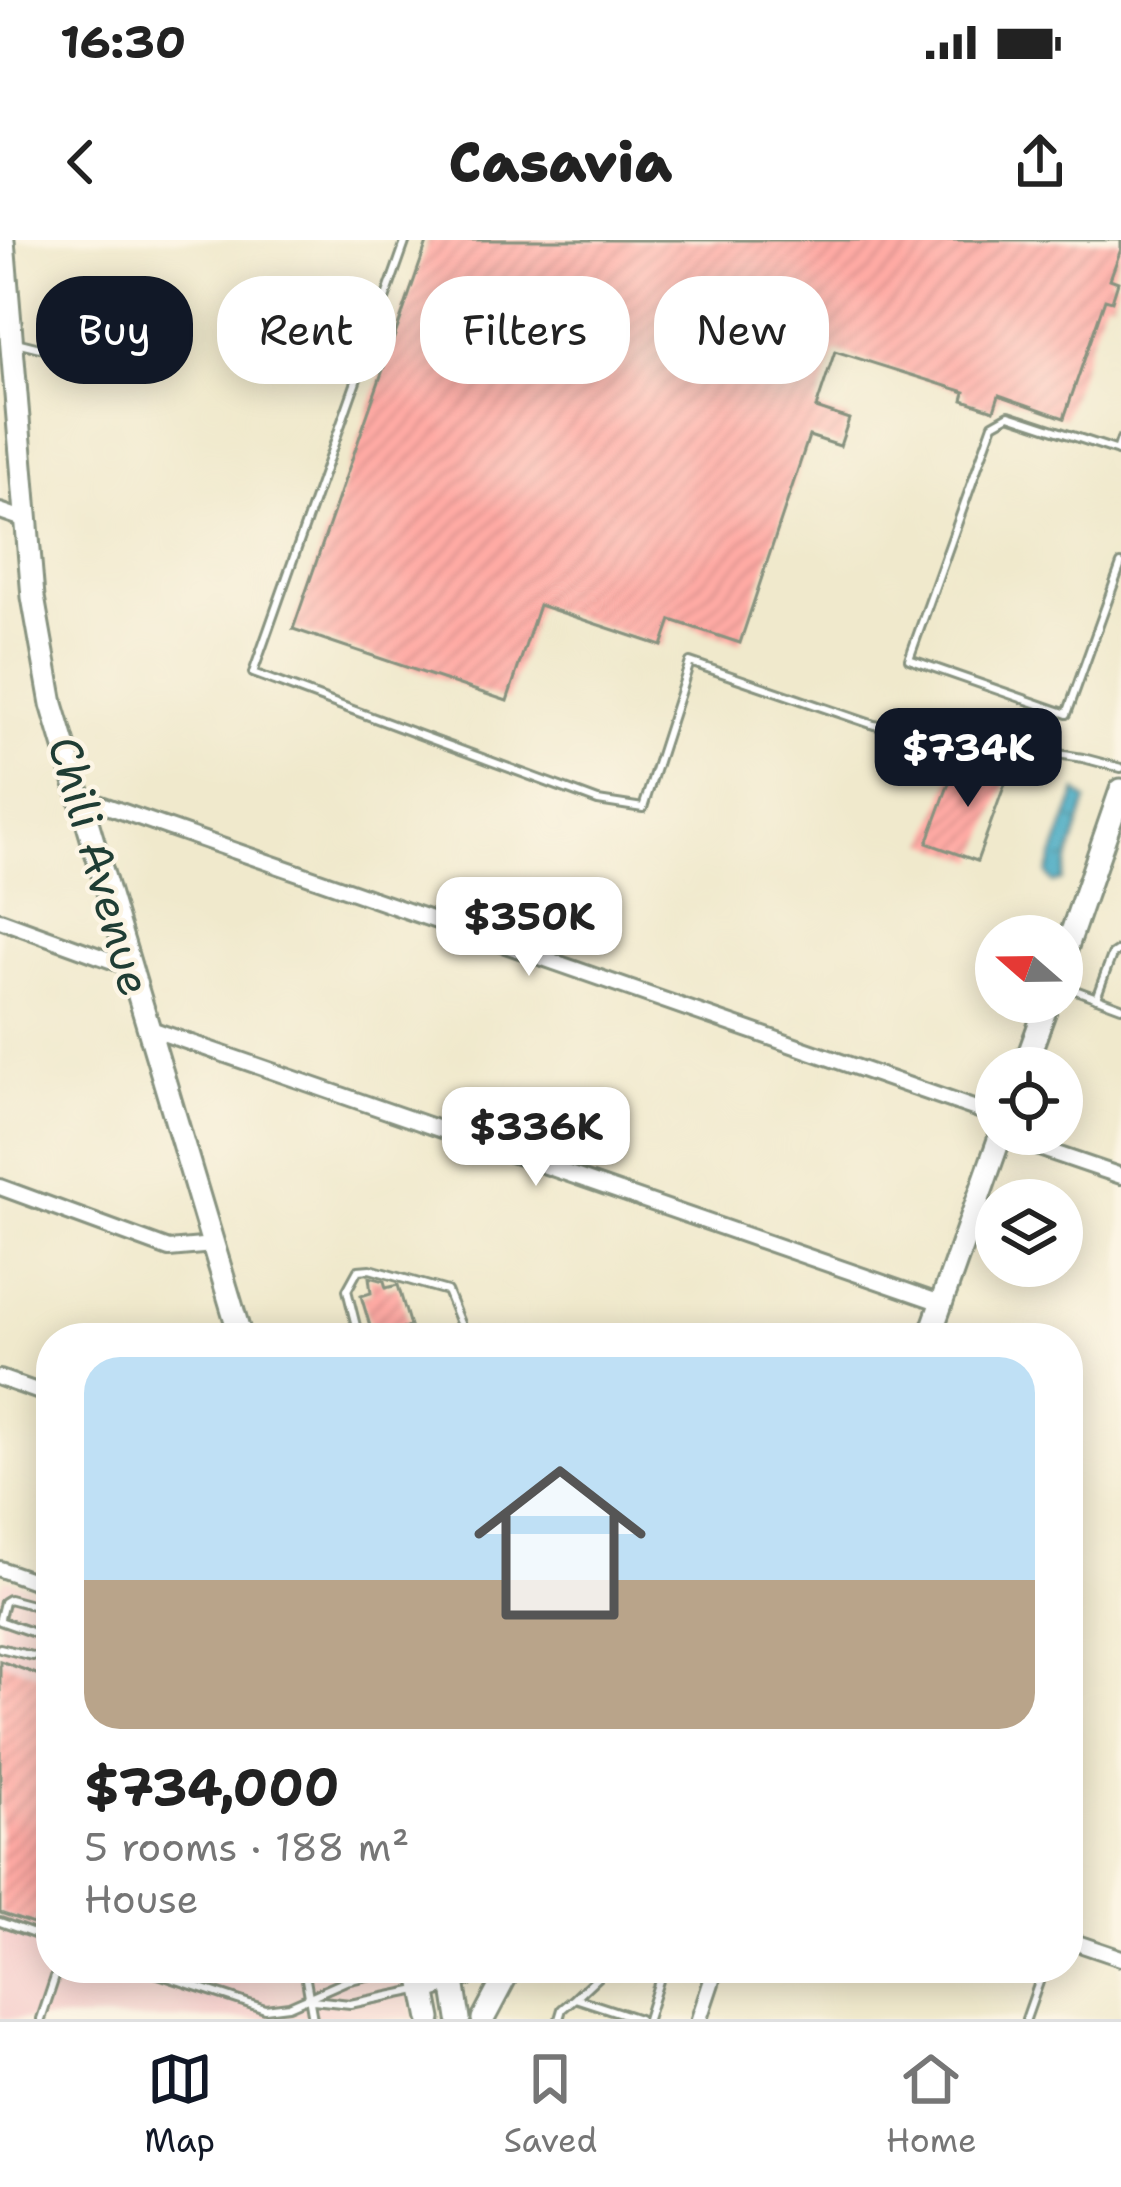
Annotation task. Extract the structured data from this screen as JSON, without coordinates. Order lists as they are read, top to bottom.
{
  "streets": {
    "main road": ["Chili Avenue"]
  },
  "north": "left",
  "page": {
    "status": "16:30",
    "header": "Casavia",
    "chip": [
      "Buy",
      "Rent",
      "Filters",
      "New"
    ],
    "price": ["$734K", "$350K", "$336K"],
    "list": [
      {
        "name": "$734,000",
        "note": "5 rooms · 188 m² · House"
      }
    ],
    "tabs": ["Map", "Saved", "Home"]
  }
}
